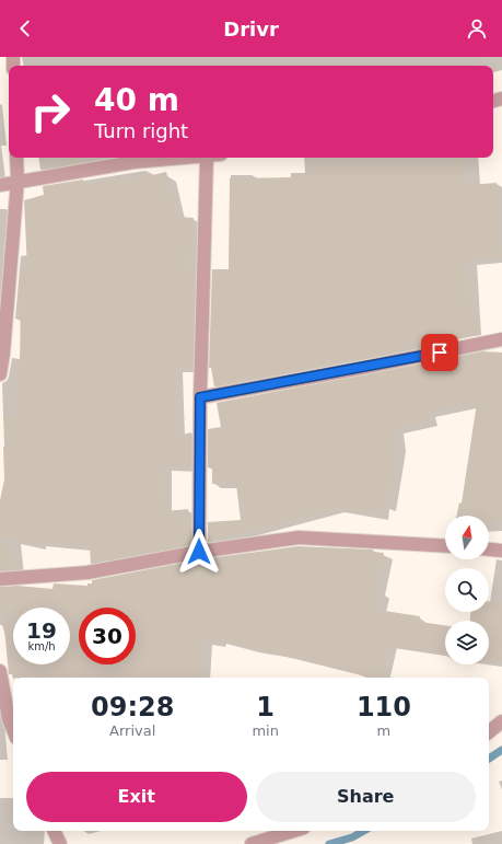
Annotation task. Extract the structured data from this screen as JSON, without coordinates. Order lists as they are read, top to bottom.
{
  "north": "top",
  "page": {
    "header": "Drivr",
    "turn": ["40 m", "Turn right"],
    "speed": "19 km/h",
    "limit": "30",
    "eta": [
      "09:28",
      "Arrival",
      "1",
      "min",
      "110",
      "m"
    ],
    "buttons": ["Exit", "Share"]
  }
}
